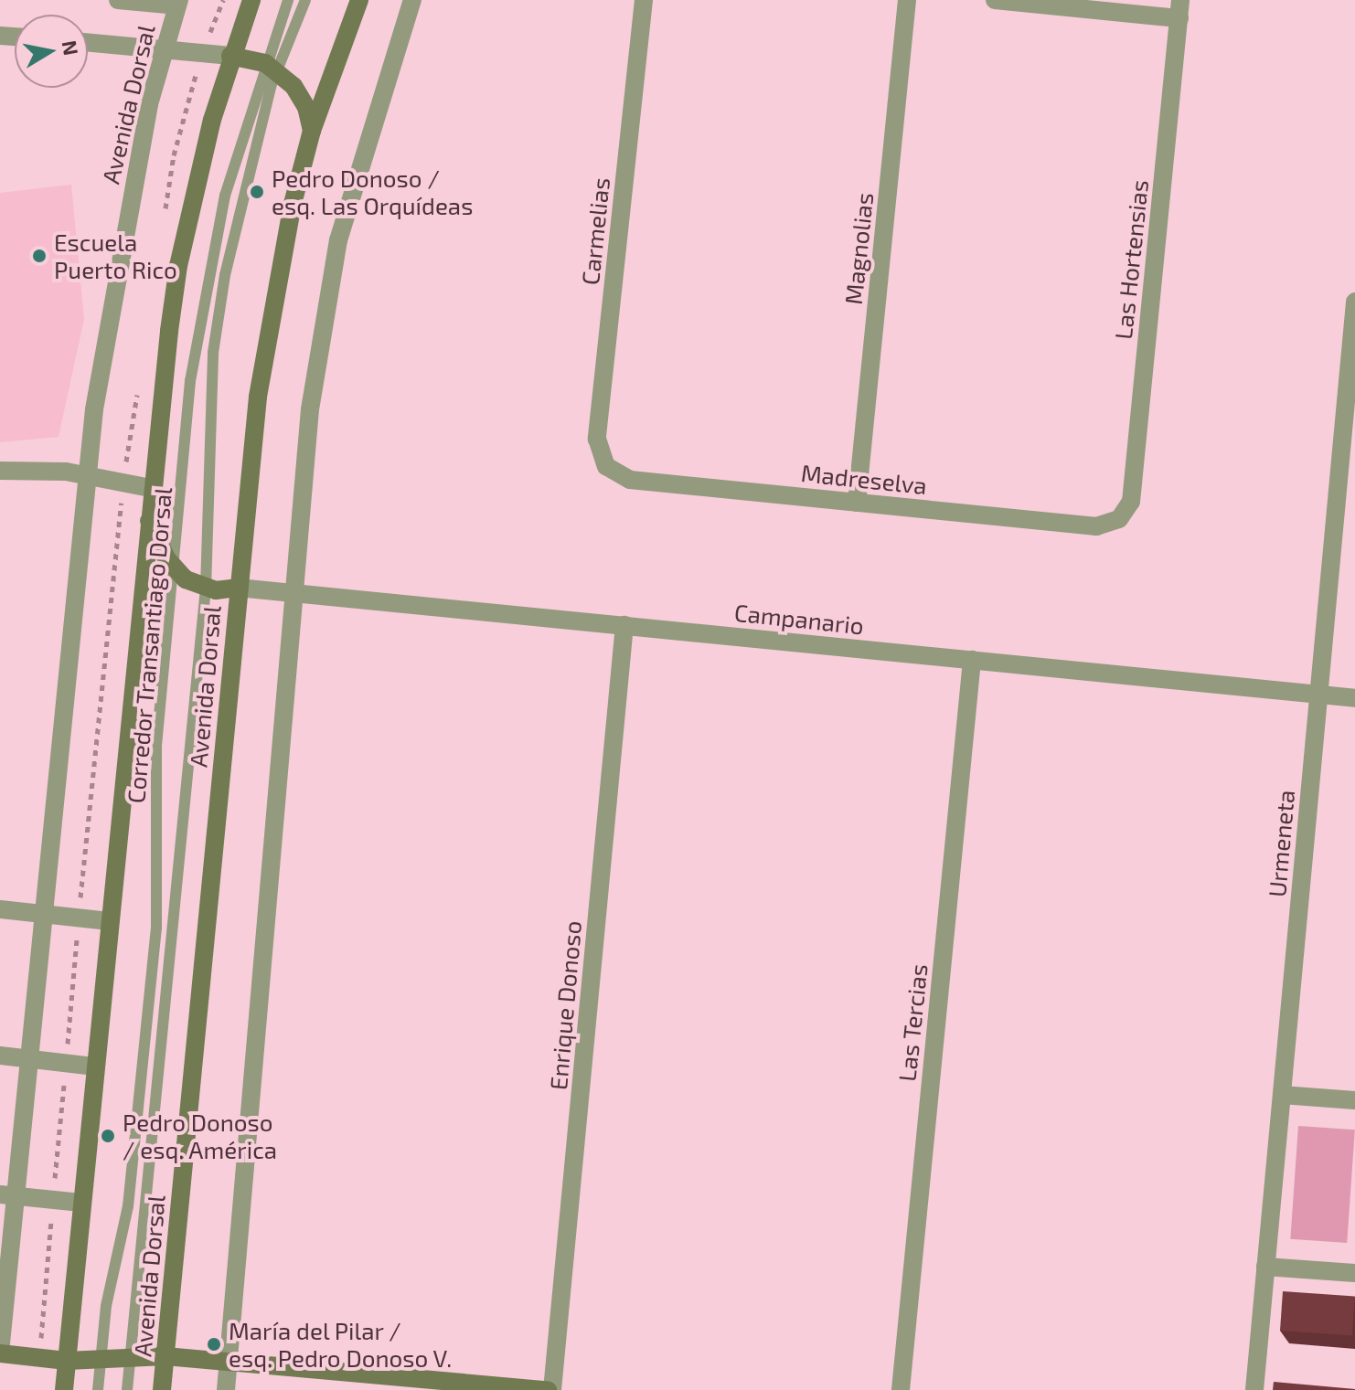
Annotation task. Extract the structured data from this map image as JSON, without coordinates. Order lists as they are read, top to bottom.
{
  "streets": {
    "main road": ["Avenida Dorsal"],
    "street": [
      "Carmelias",
      "Magnolias",
      "Las Hortensias",
      "Madreselva",
      "Campanario",
      "Urmeneta",
      "Enrique Donoso",
      "Las Tercias"
    ],
    "lane": ["Corredor Transantiago Dorsal"]
  },
  "crossings": [
    ["Avenida Dorsal", "Campanario"],
    ["Carmelias", "Madreselva"],
    ["Magnolias", "Madreselva"],
    ["Las Hortensias", "Madreselva"],
    ["Campanario", "Urmeneta"],
    ["Campanario", "Enrique Donoso"],
    ["Campanario", "Las Tercias"]
  ],
  "places": [
    "Pedro Donoso / esq. Las Orquídeas",
    "Escuela Puerto Rico",
    "Pedro Donoso / esq. América",
    "María del Pilar / esq. Pedro Donoso V."
  ],
  "north": "right"
}
